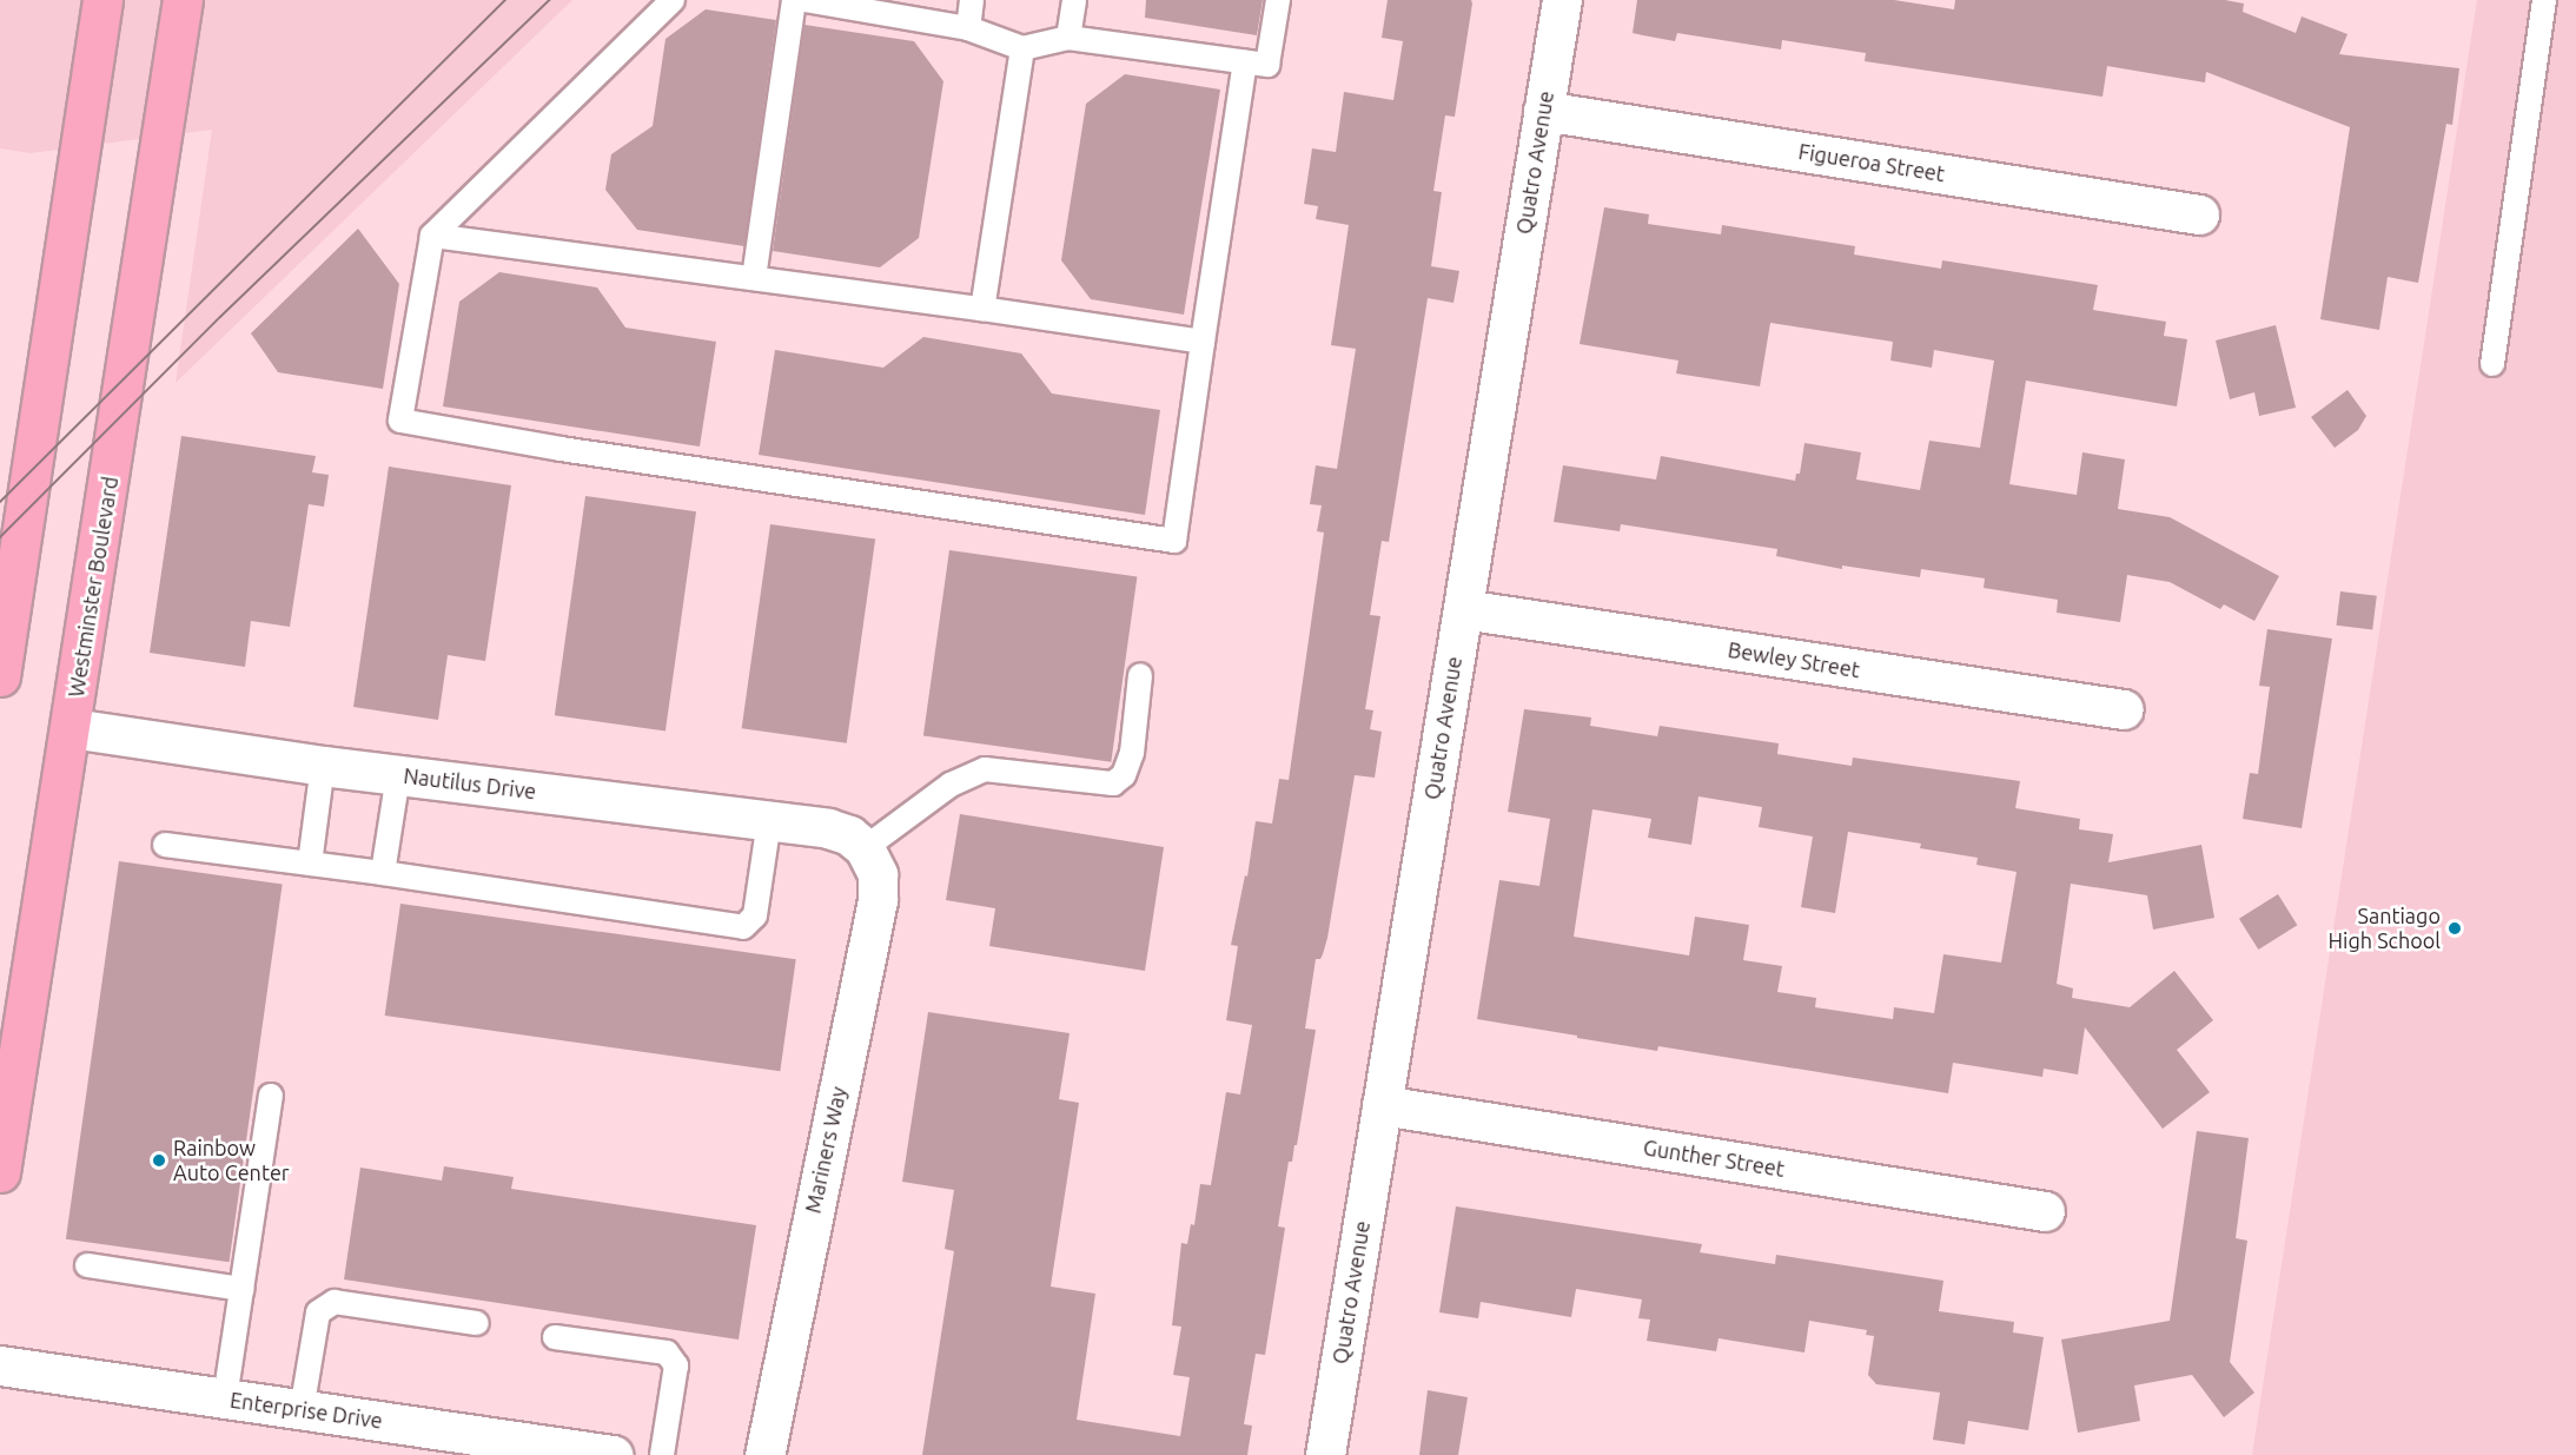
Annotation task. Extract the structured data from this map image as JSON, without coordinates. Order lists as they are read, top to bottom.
{
  "streets": {
    "main road": ["Westminster Boulevard"],
    "street": [
      "Quatro Avenue",
      "Figueroa Street",
      "Bewley Street",
      "Nautilus Drive",
      "Mariners Way",
      "Gunther Street",
      "Enterprise Drive"
    ]
  },
  "crossings": [
    ["Quatro Avenue", "Figueroa Street"],
    ["Quatro Avenue", "Bewley Street"],
    ["Quatro Avenue", "Gunther Street"],
    ["Westminster Boulevard", "Nautilus Drive"],
    ["Nautilus Drive", "Mariners Way"]
  ],
  "places": ["Santiago High School", "Rainbow Auto Center"]
}
